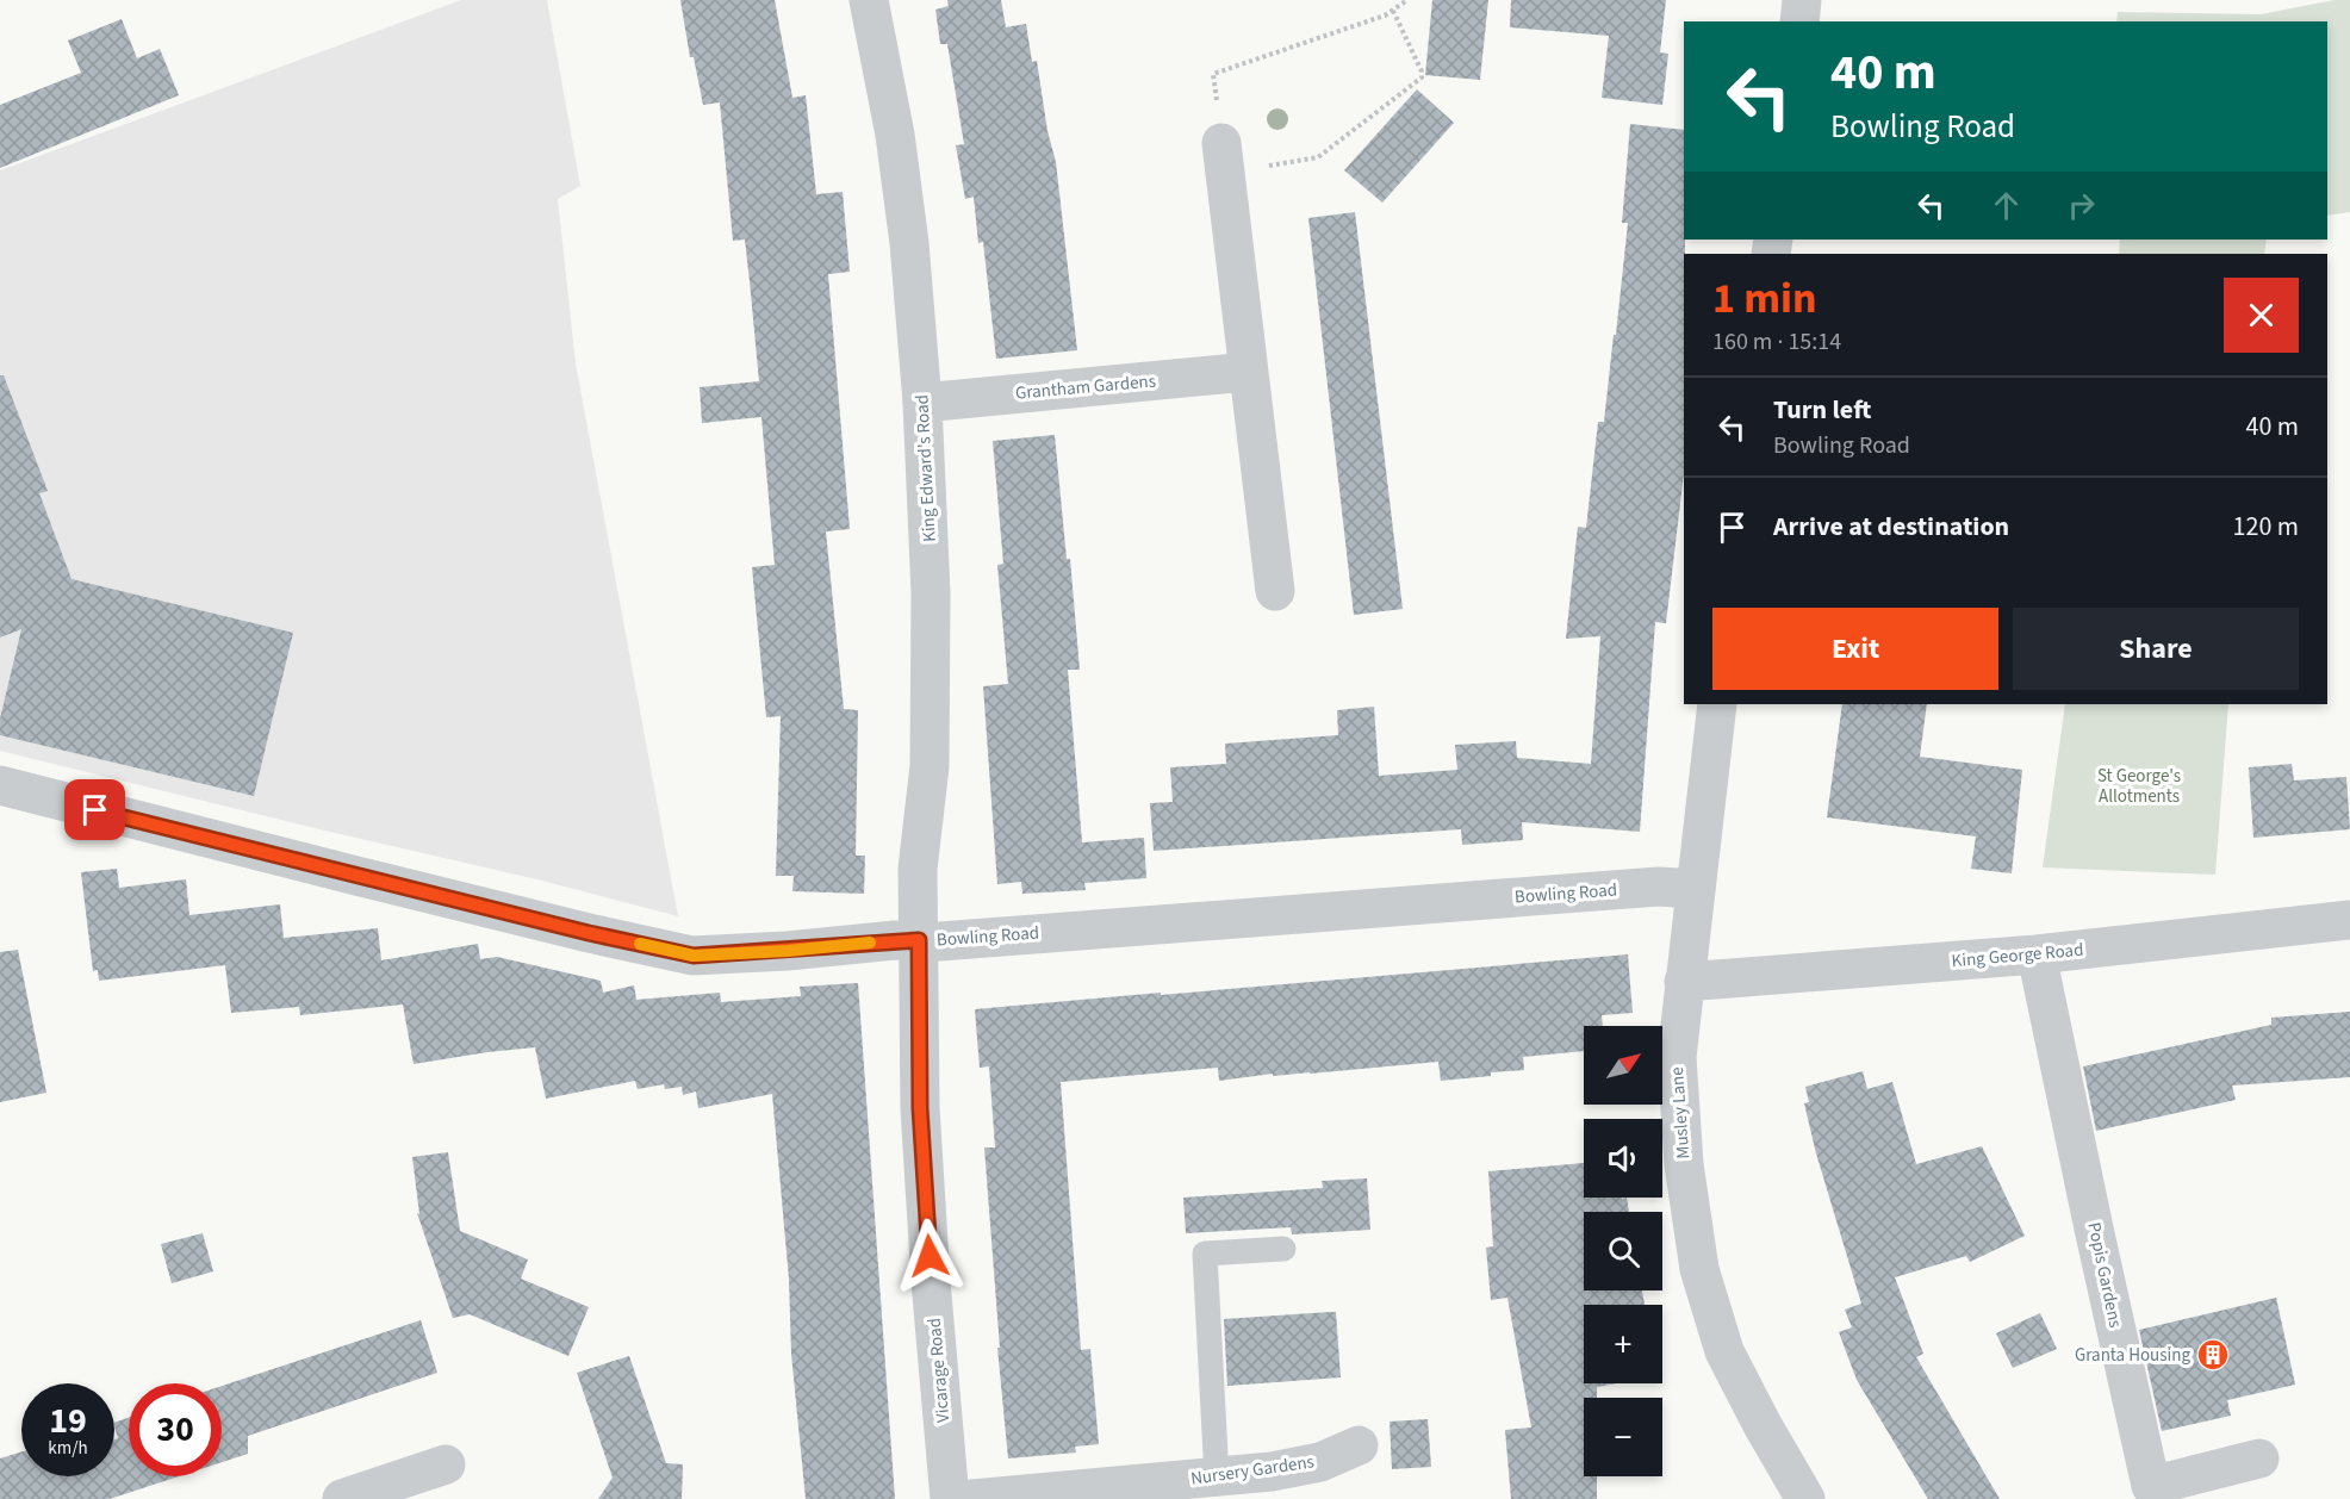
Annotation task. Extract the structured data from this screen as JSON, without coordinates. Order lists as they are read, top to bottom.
{
  "streets": {
    "street": [
      "Grantham Gardens",
      "King Edward's Road",
      "Bowling Road",
      "King George Road",
      "Musley Lane",
      "Popis Gardens",
      "Vicarage Road",
      "Nursery Gardens"
    ]
  },
  "crossings": [
    ["Grantham Gardens", "King Edward's Road"],
    ["King Edward's Road", "Bowling Road"],
    ["King Edward's Road", "Vicarage Road"],
    ["Bowling Road", "Musley Lane"],
    ["Bowling Road", "Vicarage Road"],
    ["King George Road", "Musley Lane"],
    ["King George Road", "Popis Gardens"]
  ],
  "parks": ["St George's Allotments"],
  "places": {
    "building": ["Granta Housing"]
  },
  "north": "top right",
  "page": {
    "turn": ["40 m", "Bowling Road"],
    "heading": ["1 min", "160 m · 15:14"],
    "list": [
      {
        "name": "Turn left",
        "note": "Bowling Road",
        "value": "40 m"
      },
      {
        "name": "Arrive at destination",
        "value": "120 m"
      }
    ],
    "buttons": ["Exit", "Share"],
    "map_buttons": ["+", "−"],
    "speed": "19 km/h",
    "limit": "30"
  }
}
